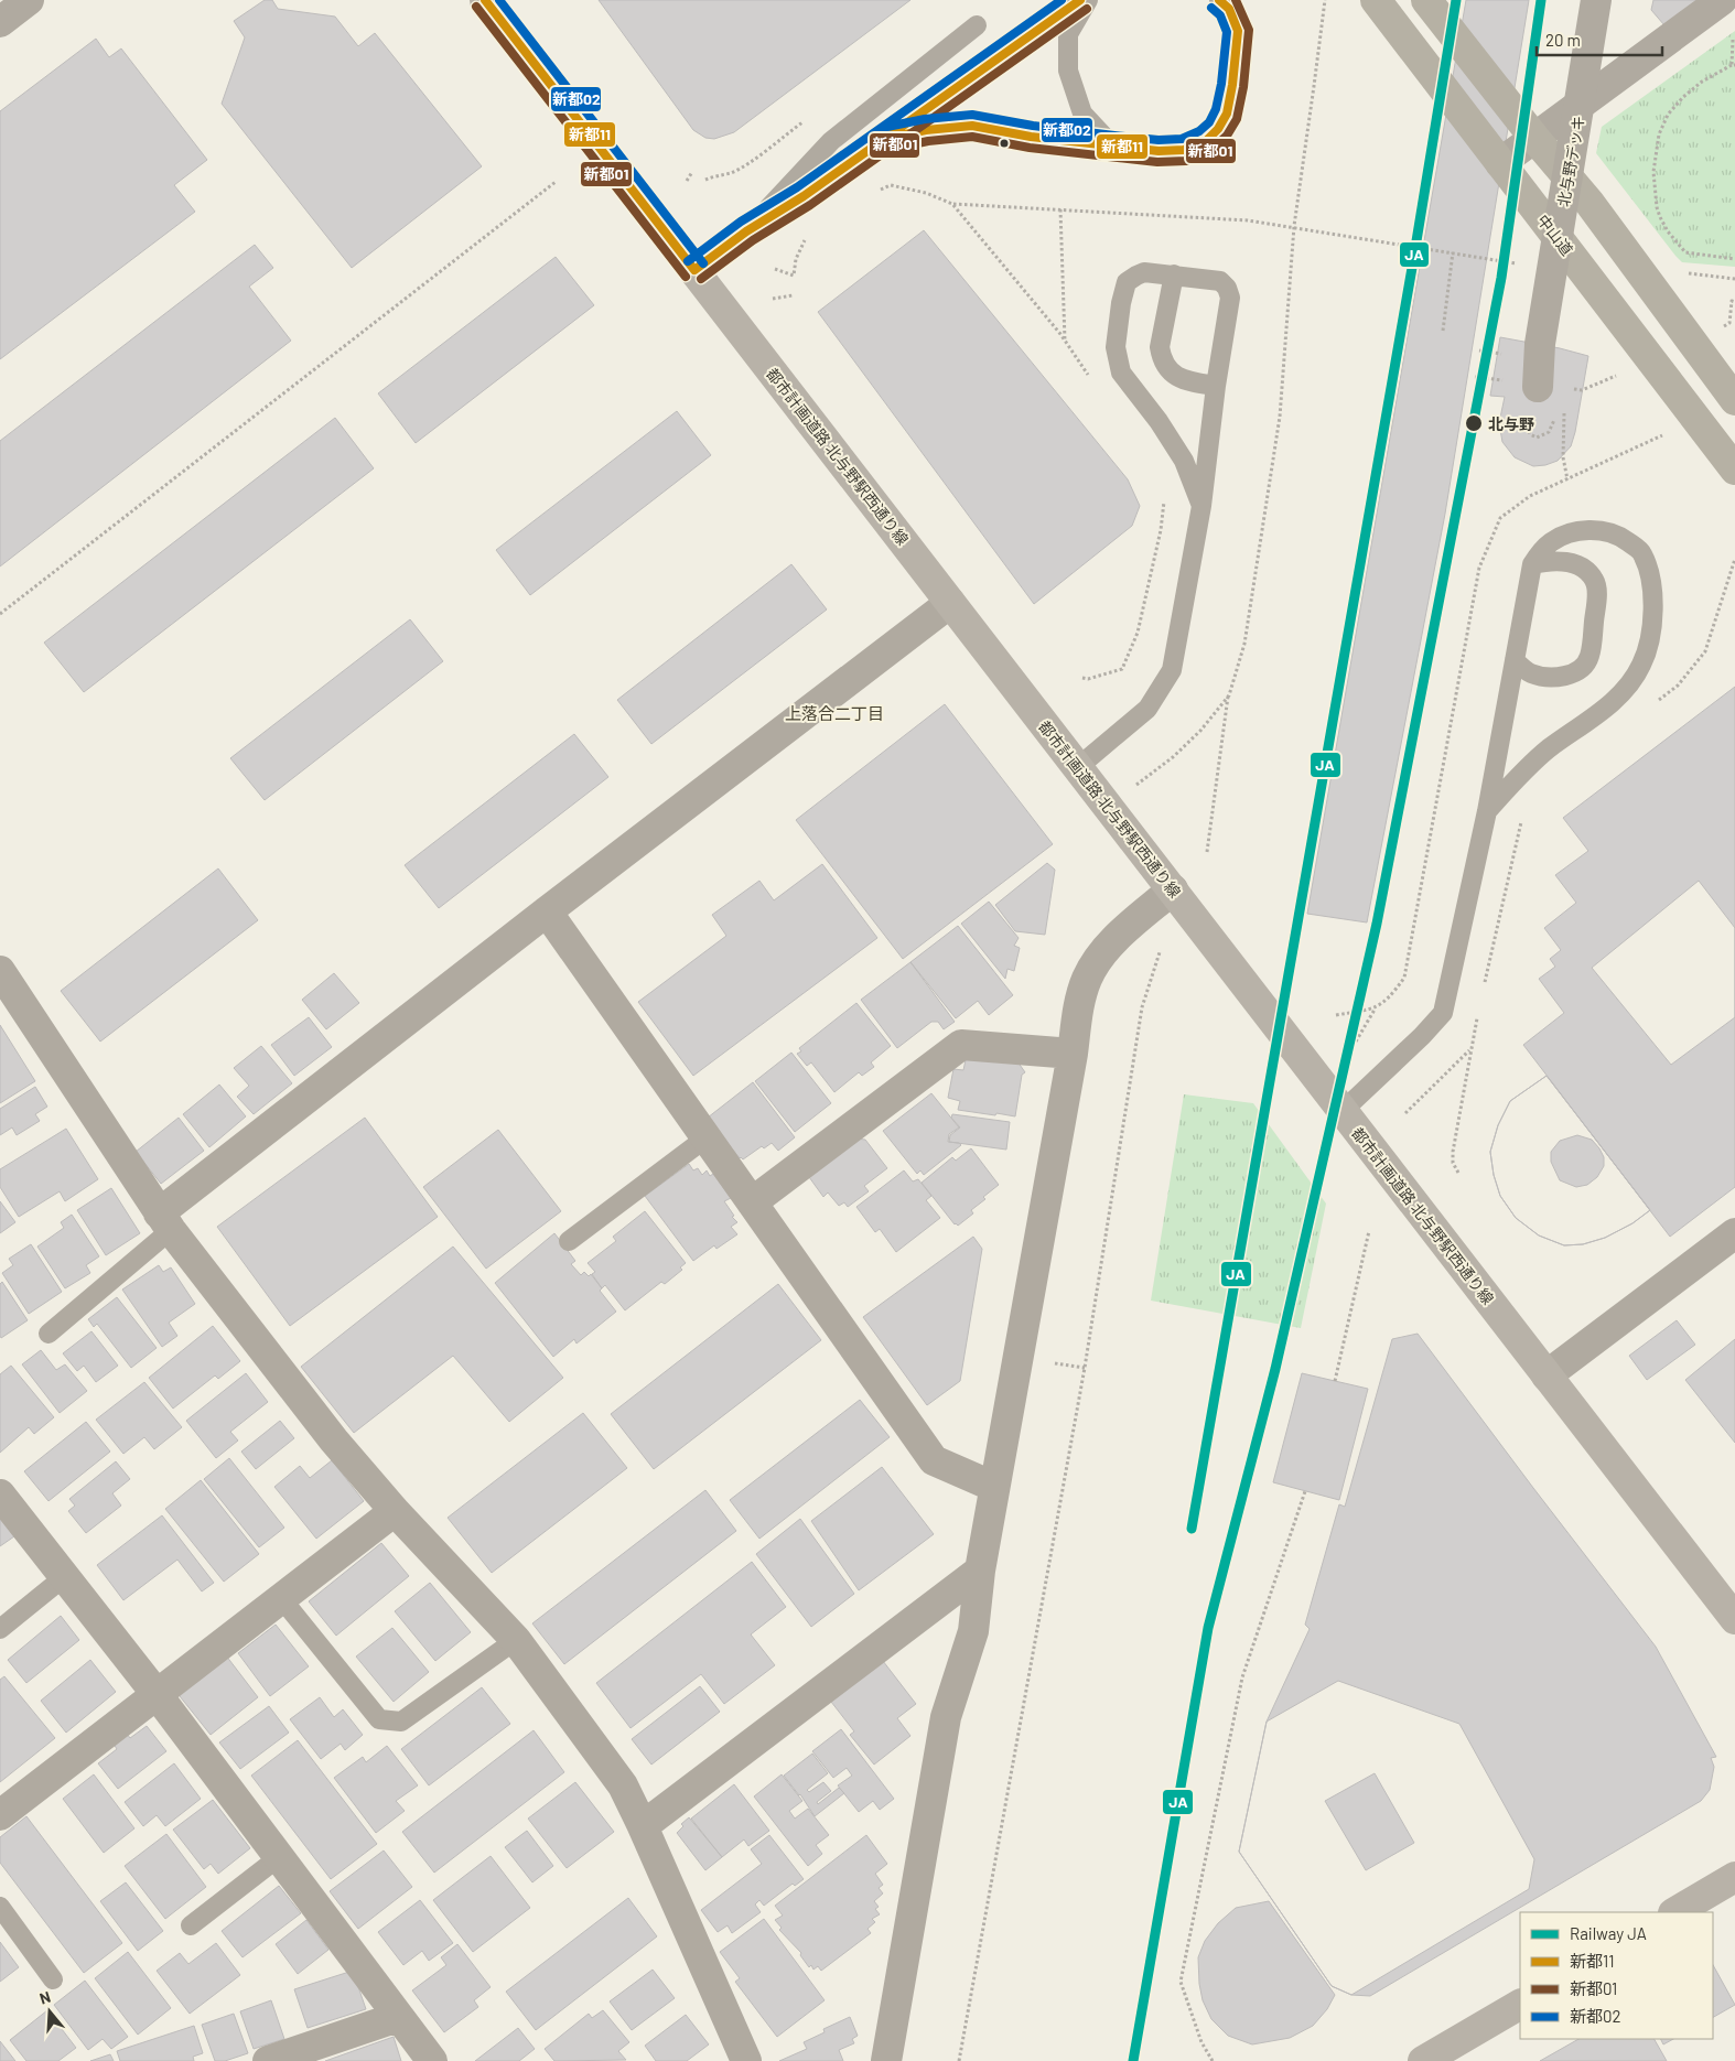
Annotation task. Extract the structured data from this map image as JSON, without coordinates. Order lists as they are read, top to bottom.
{
  "streets": {
    "highway": ["中山道"],
    "street": ["北与野デッキ", "都市計画道路 北与野駅西通り線"]
  },
  "districts": ["上落合二丁目"],
  "places": ["北与野"],
  "lines": [
    "rail line JA",
    "transit line 新都11",
    "transit line 新都01",
    "transit line 新都02"
  ],
  "legend": [
    "Railway JA",
    "新都11",
    "新都01",
    "新都02"
  ],
  "scale_bar": "20 m",
  "north": "top"
}
